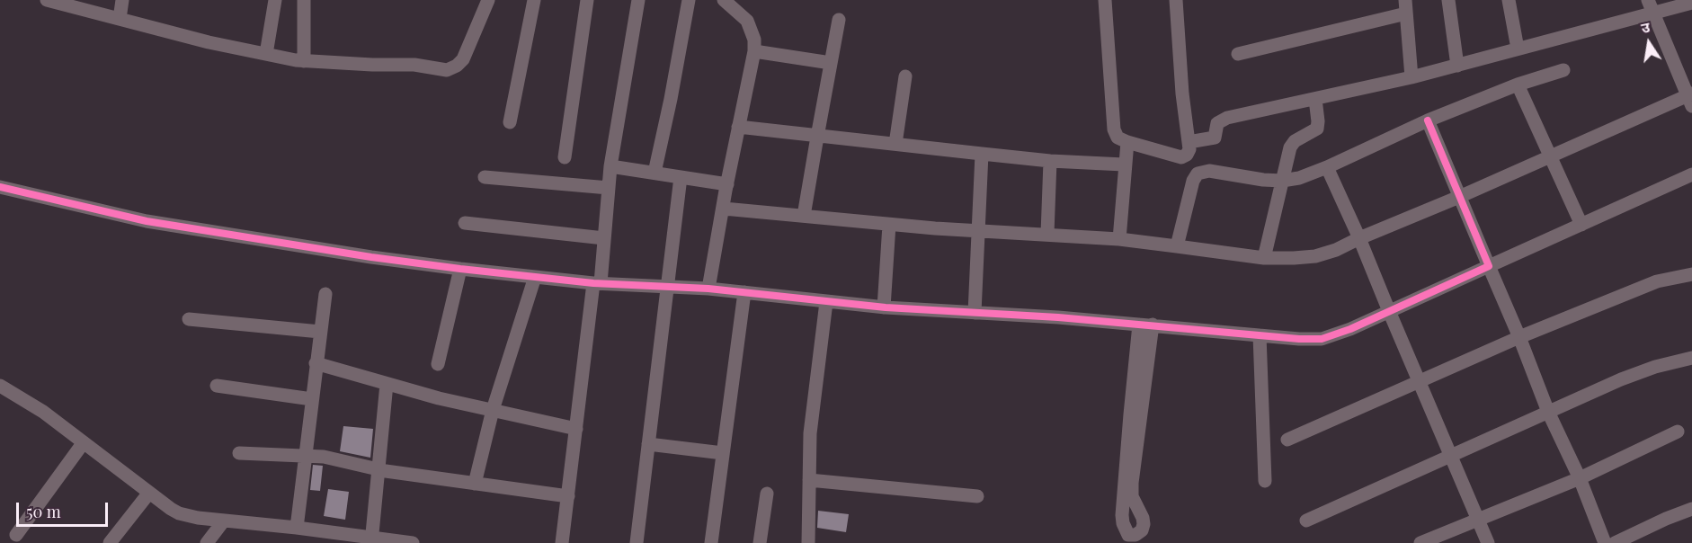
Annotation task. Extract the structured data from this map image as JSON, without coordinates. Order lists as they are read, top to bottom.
{
  "scale_bar": "50 m",
  "north": "top"
}
